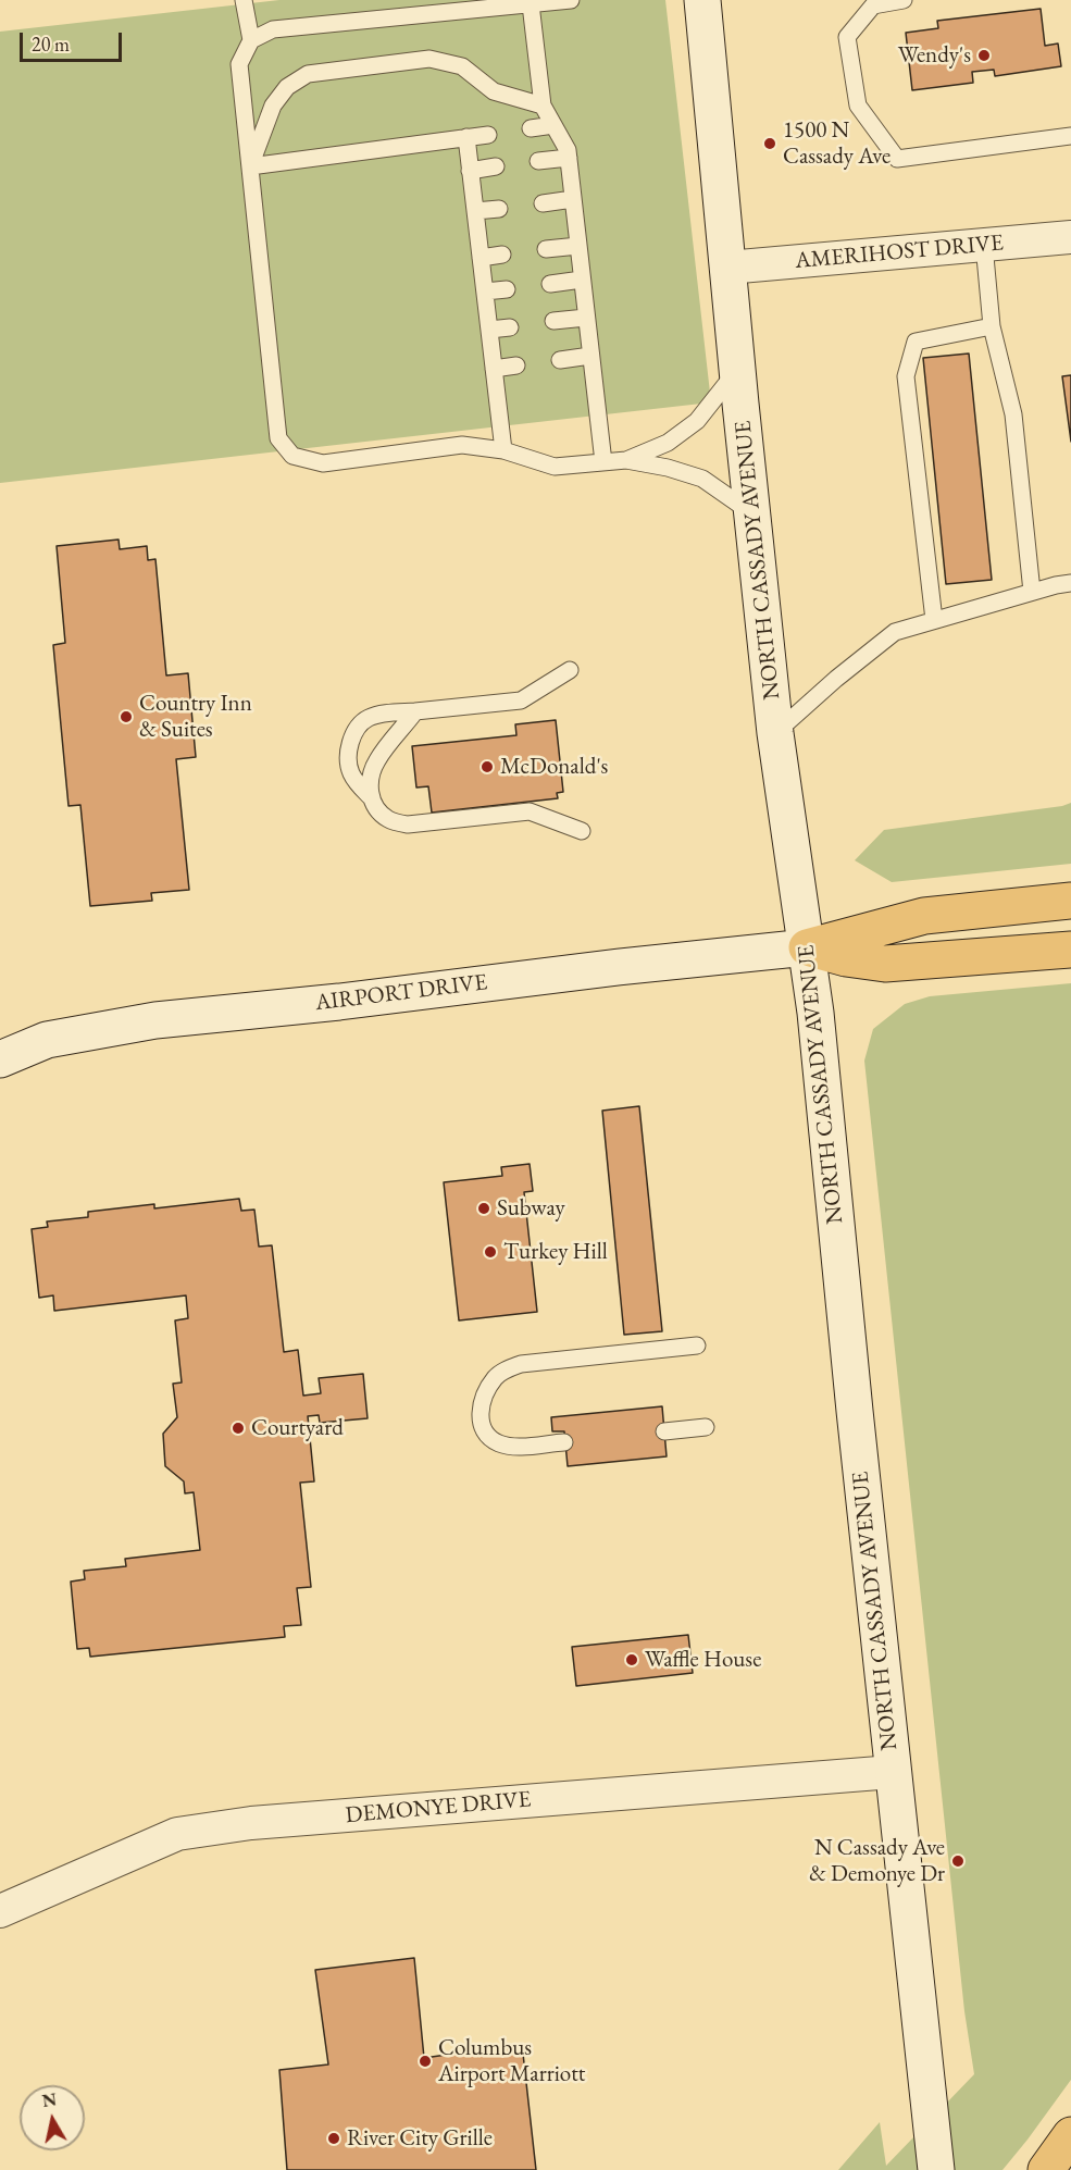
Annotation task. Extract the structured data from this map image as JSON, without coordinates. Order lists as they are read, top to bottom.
{
  "streets": {
    "main road": ["NORTH CASSADY AVENUE", "AIRPORT DRIVE"],
    "street": ["AMERIHOST DRIVE", "DEMONYE DRIVE"]
  },
  "crossings": [
    ["AMERIHOST DRIVE", "NORTH CASSADY AVENUE"],
    ["NORTH CASSADY AVENUE", "AIRPORT DRIVE"],
    ["NORTH CASSADY AVENUE", "DEMONYE DRIVE"]
  ],
  "places": [
    "Wendy's",
    "1500 N Cassady Ave",
    "Country Inn & Suites",
    "McDonald's",
    "Subway",
    "Turkey Hill",
    "Courtyard",
    "Waffle House",
    "N Cassady Ave & Demonye Dr",
    "Columbus Airport Marriott",
    "River City Grille"
  ],
  "scale_bar": "20 m",
  "north": "top"
}
